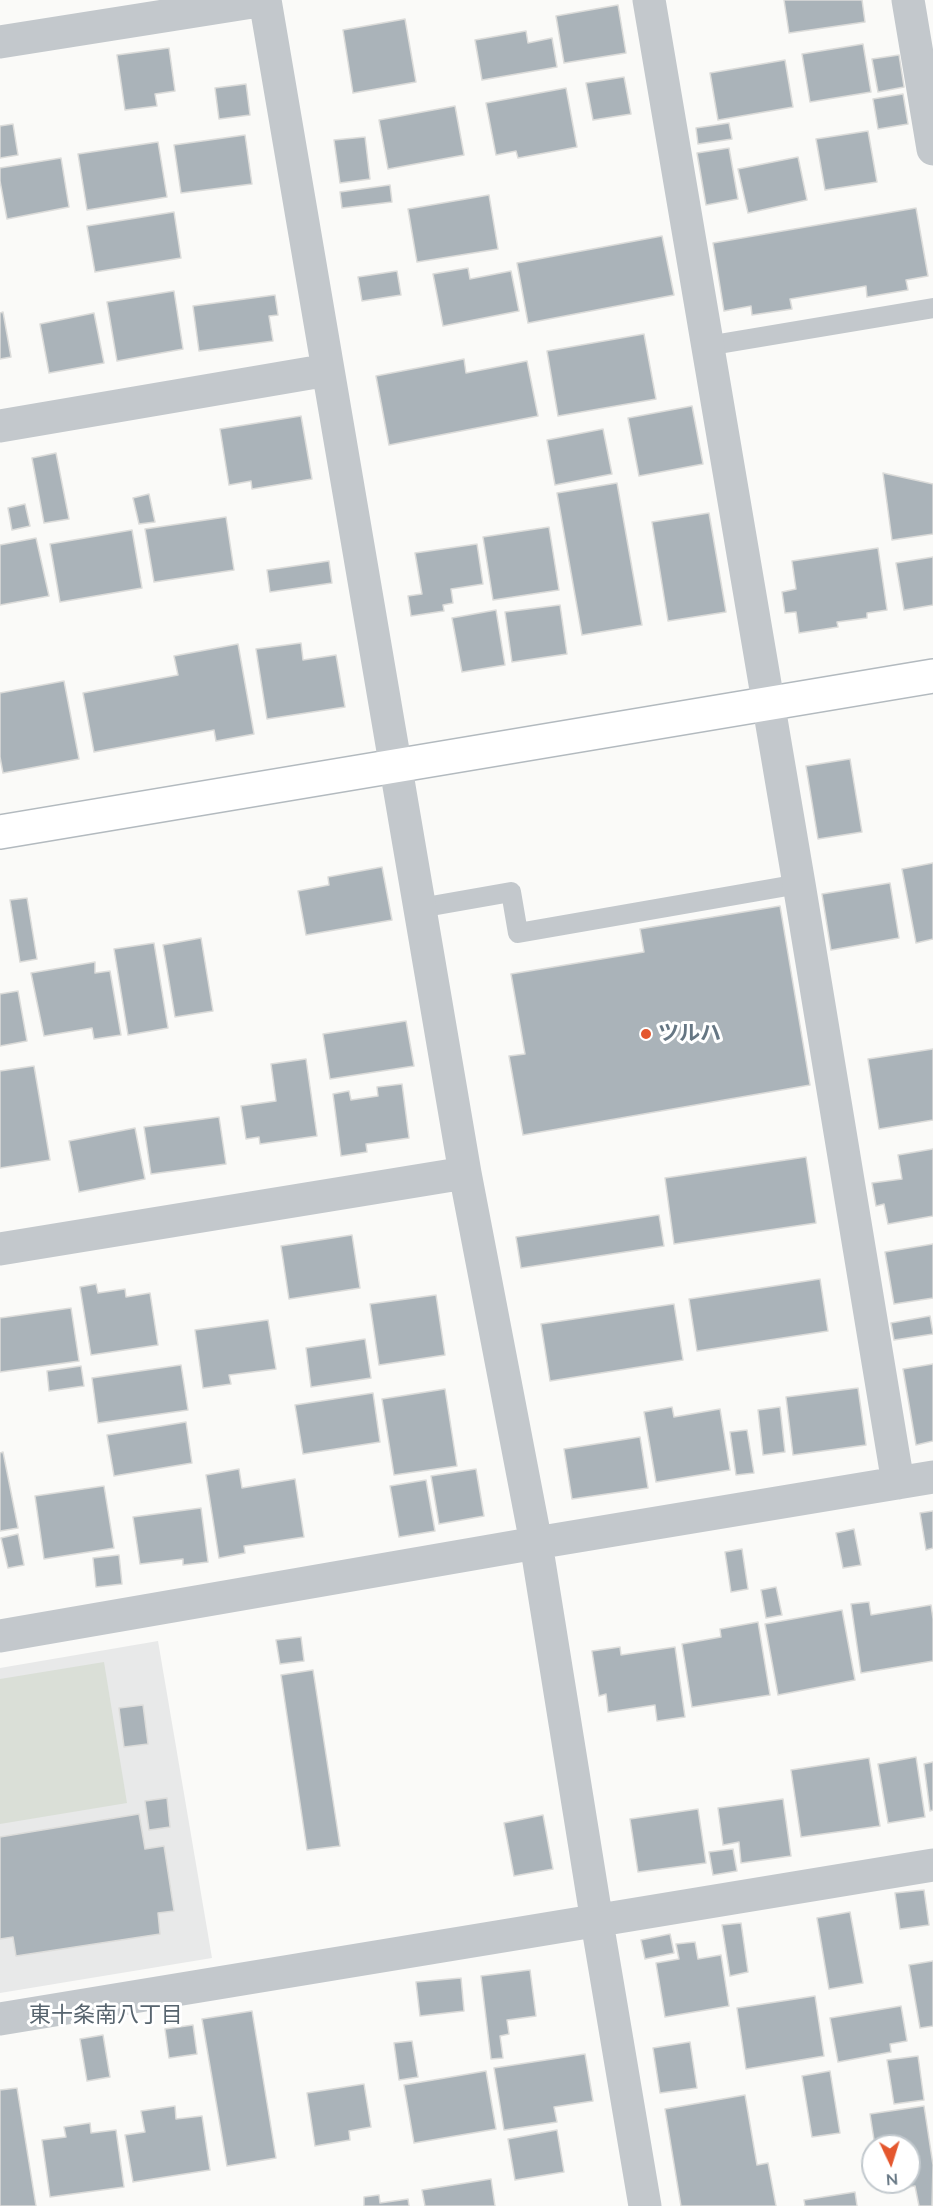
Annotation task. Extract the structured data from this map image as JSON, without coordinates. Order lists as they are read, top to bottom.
{
  "districts": ["東十条南八丁目"],
  "places": ["ツルハ"],
  "north": "bottom"
}
